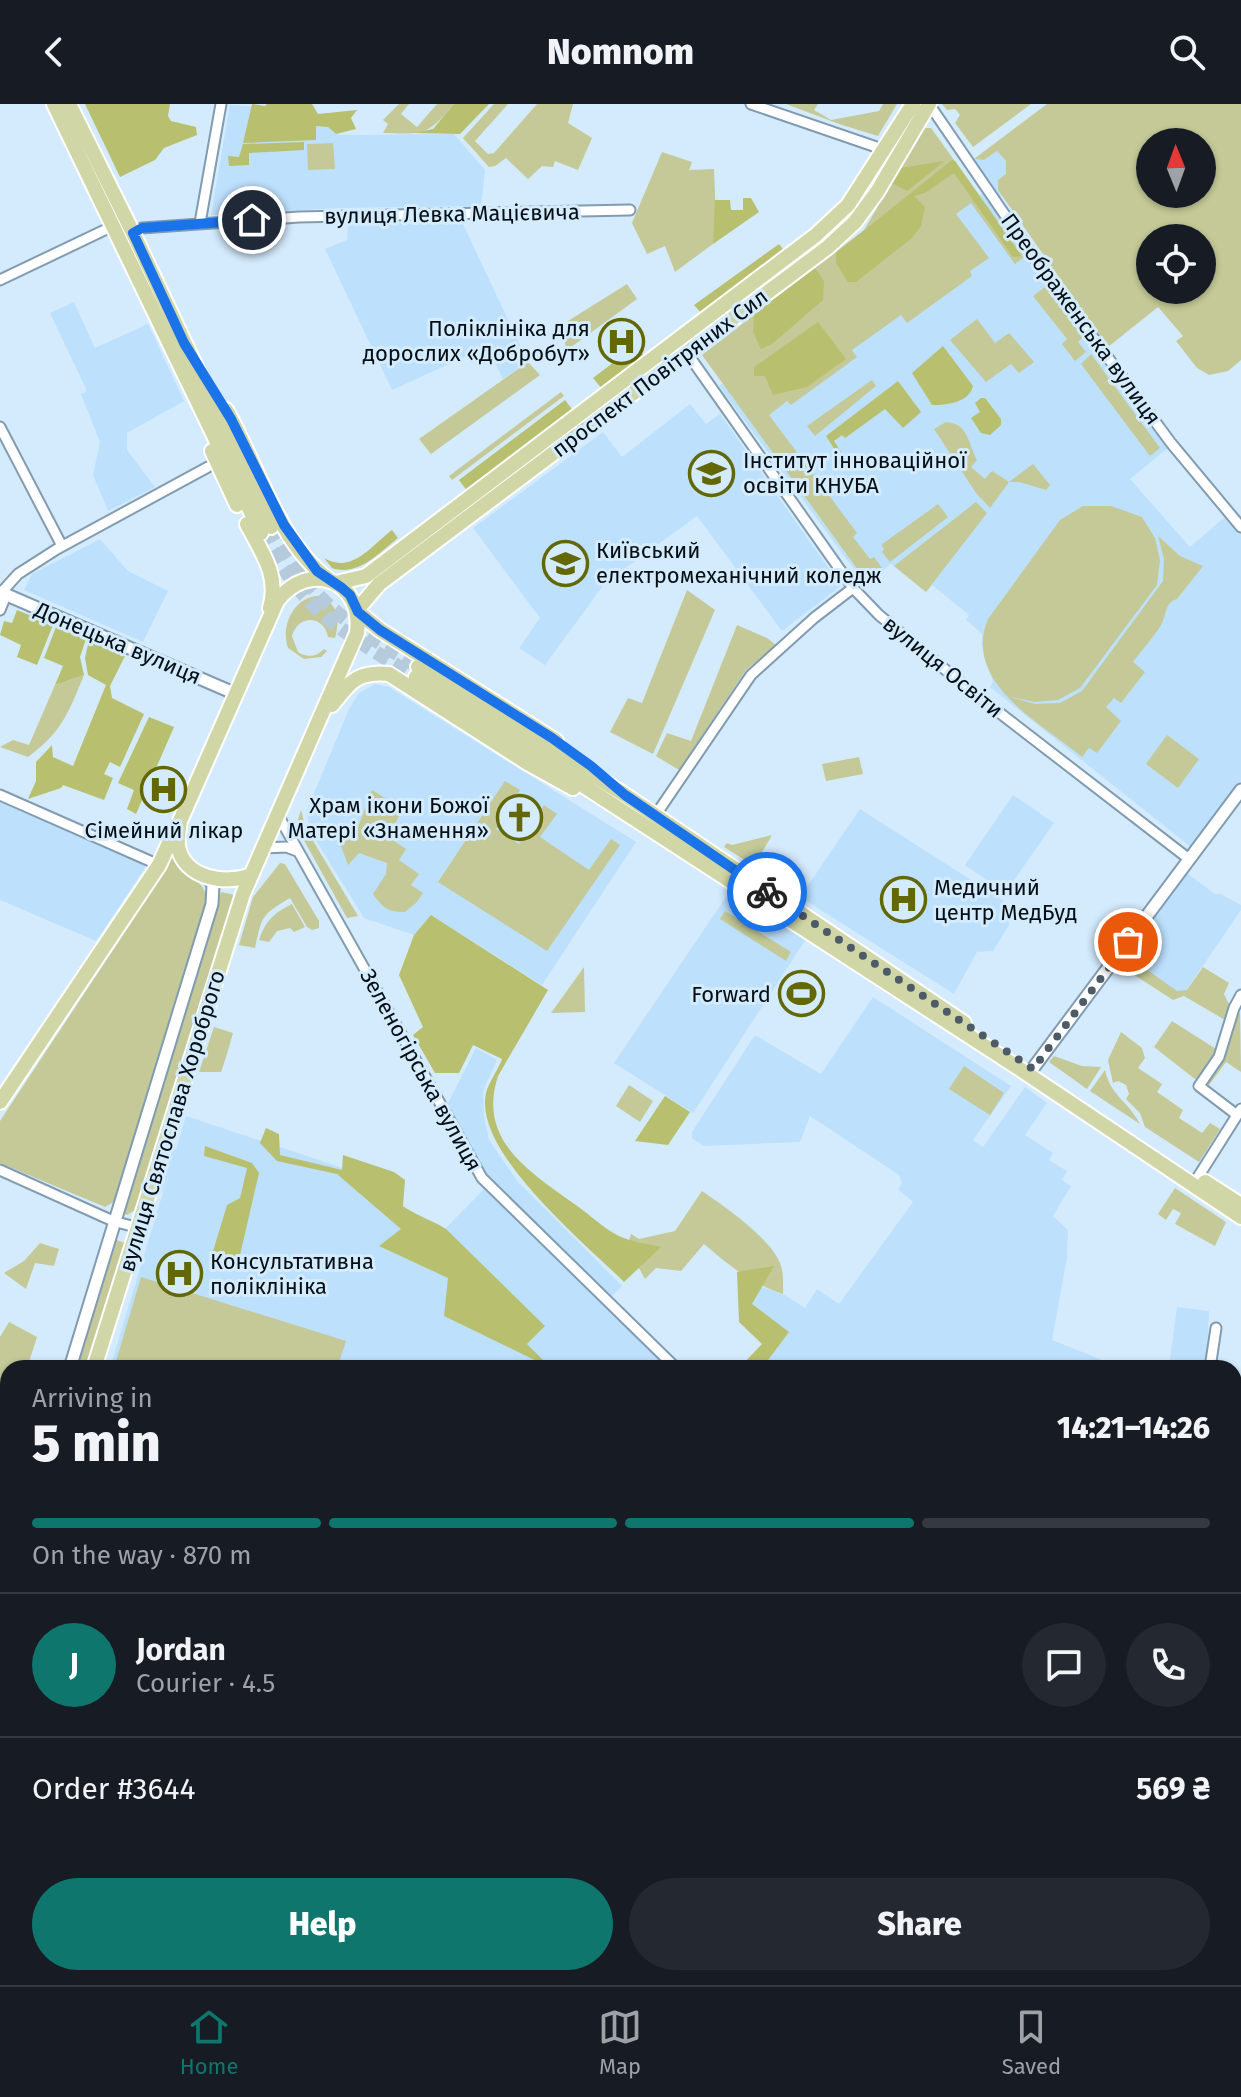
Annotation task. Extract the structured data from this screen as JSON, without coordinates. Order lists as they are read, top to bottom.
{
  "streets": {
    "main road": ["проспект Повітряних Сил", "вулиця Святослава Хороброго"],
    "street": [
      "вулиця Левка Мацієвича",
      "Преображенська вулиця",
      "Донецька вулиця",
      "вулиця Освіти",
      "Зеленогірська вулиця"
    ]
  },
  "crossings": [
    ["Преображенська вулиця", "проспект Повітряних Сил"],
    ["проспект Повітряних Сил", "вулиця Освіти"],
    ["проспект Повітряних Сил", "вулиця Святослава Хороброго"],
    ["Зеленогірська вулиця", "вулиця Святослава Хороброго"]
  ],
  "places": {
    "hospital": [
      "Поліклініка для дорослих «Добробут»",
      "Сімейний лікар",
      "Медичний центр МедБуд",
      "Консультативна поліклініка"
    ],
    "school or university": ["Інститут інноваційної освіти КНУБА", "Київський електромеханічний коледж"],
    "church": ["Храм ікони Божої Матері «Знамення»"],
    "sports": ["Forward"]
  },
  "north": "top",
  "page": {
    "header": "Nomnom",
    "heading": ["5 min", "Arriving in", "14:21–14:26"],
    "panel": [
      "Jordan",
      "Courier · 4.5",
      "Order #3644",
      "569 ₴"
    ],
    "bar": "On the way · 870 m",
    "round": "J",
    "buttons": ["Help", "Share"],
    "tabs": ["Home", "Map", "Saved"]
  }
}
